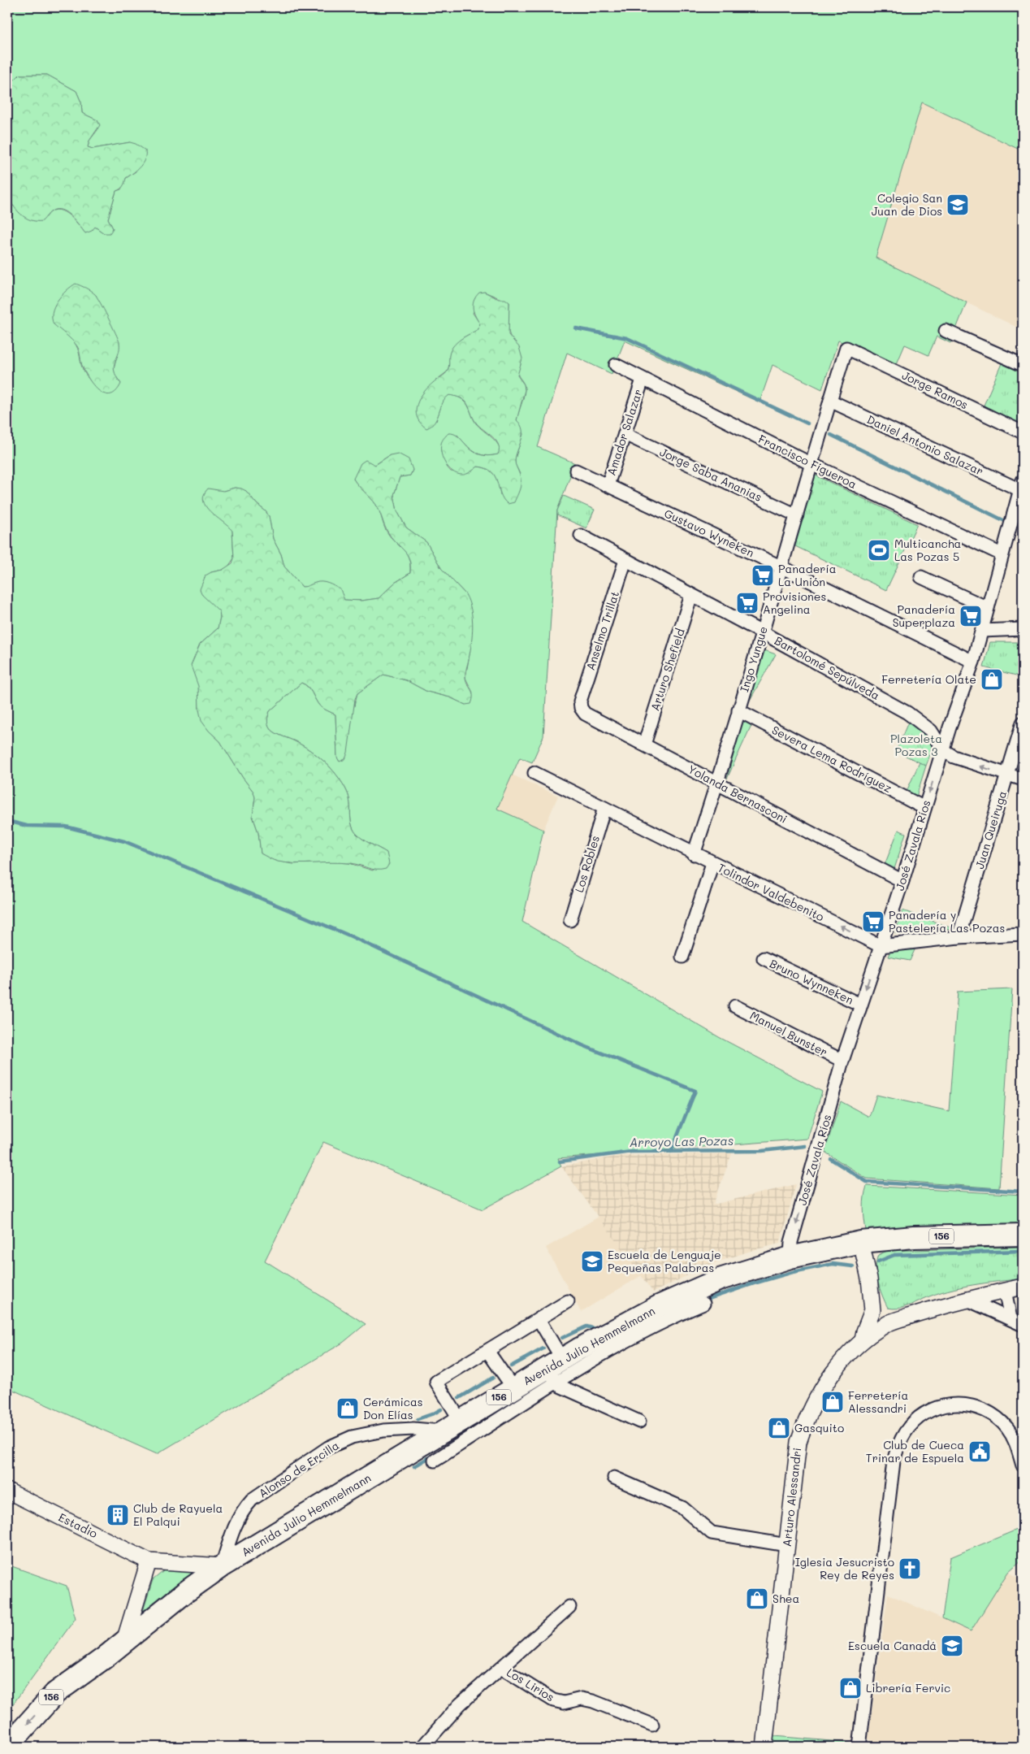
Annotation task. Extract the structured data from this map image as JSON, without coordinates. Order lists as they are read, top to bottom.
{
  "streets": {
    "highway": ["156", "Avenida Julio Hemmelmann"],
    "street": [
      "Jorge Ramos",
      "Amador Salazar",
      "Daniel Antonio Salazar",
      "Francisco Figueroa",
      "Jorge Saba Ananias",
      "Gustavo Wyneken",
      "Anselmo Trillat",
      "Ingo Yungue",
      "Bartolomé Sepúlveda",
      "Arturo Shefield",
      "Severa Lema Rodríguez",
      "Yolanda Bernasconi",
      "Juan Queiruga",
      "José Zavala Ríos",
      "Los Robles",
      "Tolindor Valdebenito",
      "Bruno Wynneken",
      "Manuel Bunster",
      "Alonso de Ercilla",
      "Arturo Alessandri",
      "Estadio",
      "Los Lirios"
    ]
  },
  "crossings": [
    ["Jorge Ramos", "Ingo Yungue"],
    ["Amador Salazar", "Francisco Figueroa"],
    ["Amador Salazar", "Jorge Saba Ananias"],
    ["Amador Salazar", "Gustavo Wyneken"],
    ["Daniel Antonio Salazar", "Ingo Yungue"],
    ["Daniel Antonio Salazar", "José Zavala Ríos"],
    ["Francisco Figueroa", "Ingo Yungue"],
    ["Francisco Figueroa", "José Zavala Ríos"],
    ["Jorge Saba Ananias", "Ingo Yungue"],
    ["Gustavo Wyneken", "Ingo Yungue"],
    ["Gustavo Wyneken", "José Zavala Ríos"],
    ["Anselmo Trillat", "Bartolomé Sepúlveda"],
    ["Anselmo Trillat", "Yolanda Bernasconi"],
    ["Ingo Yungue", "Bartolomé Sepúlveda"],
    ["Ingo Yungue", "Severa Lema Rodríguez"],
    ["Ingo Yungue", "Yolanda Bernasconi"],
    ["Ingo Yungue", "Tolindor Valdebenito"],
    ["Bartolomé Sepúlveda", "Arturo Shefield"],
    ["Bartolomé Sepúlveda", "Juan Queiruga"],
    ["Bartolomé Sepúlveda", "José Zavala Ríos"],
    ["Arturo Shefield", "Yolanda Bernasconi"],
    ["Severa Lema Rodríguez", "José Zavala Ríos"],
    ["Yolanda Bernasconi", "José Zavala Ríos"],
    ["José Zavala Ríos", "Tolindor Valdebenito"],
    ["José Zavala Ríos", "Bruno Wynneken"],
    ["José Zavala Ríos", "Manuel Bunster"],
    ["José Zavala Ríos", "Avenida Julio Hemmelmann"],
    ["Los Robles", "Tolindor Valdebenito"],
    ["Avenida Julio Hemmelmann", "Alonso de Ercilla"],
    ["Avenida Julio Hemmelmann", "Arturo Alessandri"],
    ["Avenida Julio Hemmelmann", "Estadio"],
    ["Alonso de Ercilla", "Estadio"]
  ],
  "one_way": ["José Zavala Ríos", "Tolindor Valdebenito"],
  "water": ["Arroyo Las Pozas"],
  "parks": ["Plazoleta Pozas 3"],
  "places": {
    "school or university": ["Colegio San Juan de Dios", "Escuela de Lenguaje Pequeñas Palabras", "Escuela Canadá"],
    "sports": ["Multicancha Las Pozas 5"],
    "supermarket": [
      "Panadería La Unión",
      "Provisiones Angelina",
      "Panadería Superplaza",
      "Panadería y Pastelería Las Pozas"
    ],
    "shop": [
      "Ferretería Olate",
      "Ferretería Alessandri",
      "Cerámicas Don Elías",
      "Gasquito",
      "Shea",
      "Librería Fervic"
    ],
    "public building": ["Club de Cueca Trinar de Espuela"],
    "building": ["Club de Rayuela El Palqui"],
    "church": ["Iglesia Jesucristo Rey de Reyes"]
  }
}
